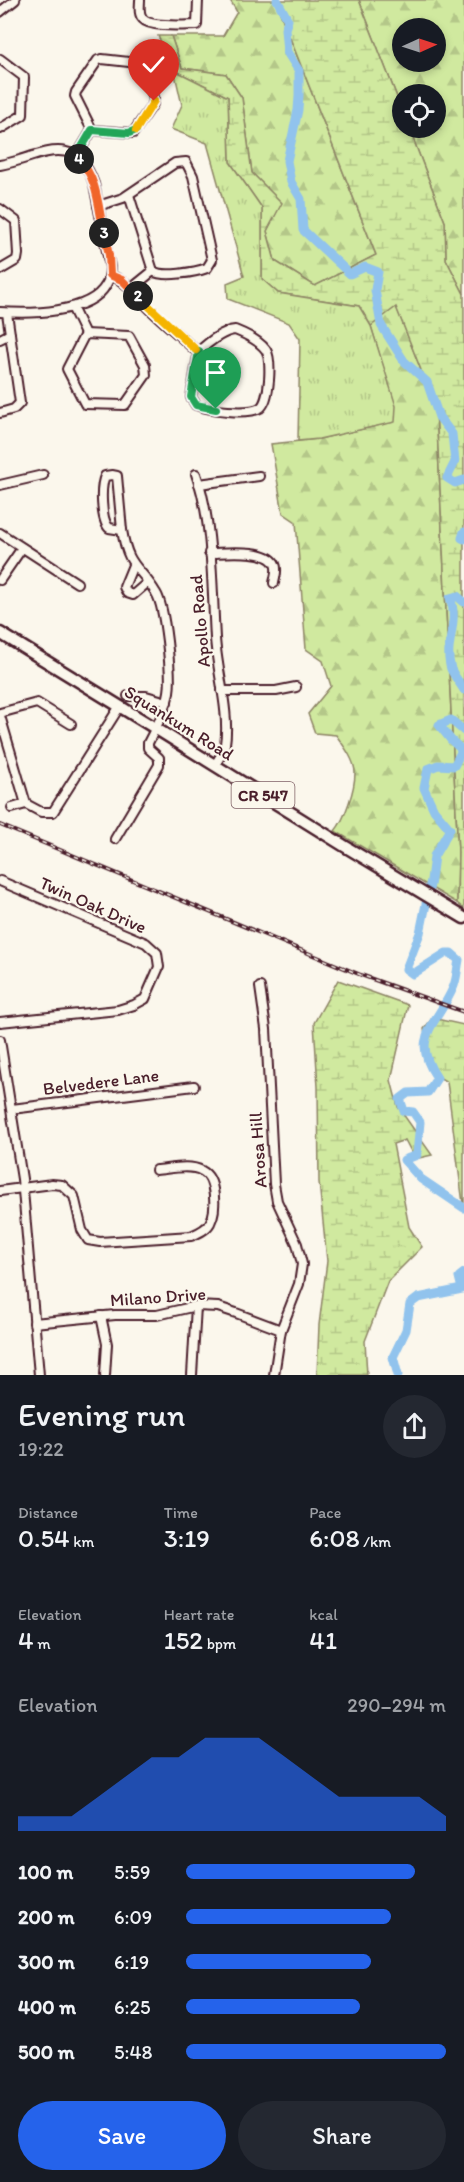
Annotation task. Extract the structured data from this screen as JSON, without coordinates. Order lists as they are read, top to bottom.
{
  "streets": {
    "main road": ["Squankum Road", "CR 547"],
    "street": [
      "Apollo Road",
      "Twin Oak Drive",
      "Belvedere Lane",
      "Arosa Hill",
      "Milano Drive"
    ]
  },
  "crossings": [
    ["Apollo Road", "Squankum Road"],
    ["Arosa Hill", "Milano Drive"]
  ],
  "north": "right",
  "page": {
    "pins": ["4", "3", "2"],
    "heading": ["Evening run", "19:22"],
    "stats": [
      ["Distance", "0.54 km"],
      ["Time", "3:19"],
      ["Pace", "6:08 /km"],
      ["Elevation", "4 m"],
      ["Heart rate", "152 bpm"],
      ["kcal", "41"]
    ],
    "chart": ["Elevation", "290–294 m"],
    "list": [
      {
        "name": "100 m",
        "note": "5:59"
      },
      {
        "name": "200 m",
        "note": "6:09"
      },
      {
        "name": "300 m",
        "note": "6:19"
      },
      {
        "name": "400 m",
        "note": "6:25"
      },
      {
        "name": "500 m",
        "note": "5:48"
      }
    ],
    "buttons": ["Save", "Share"]
  }
}
